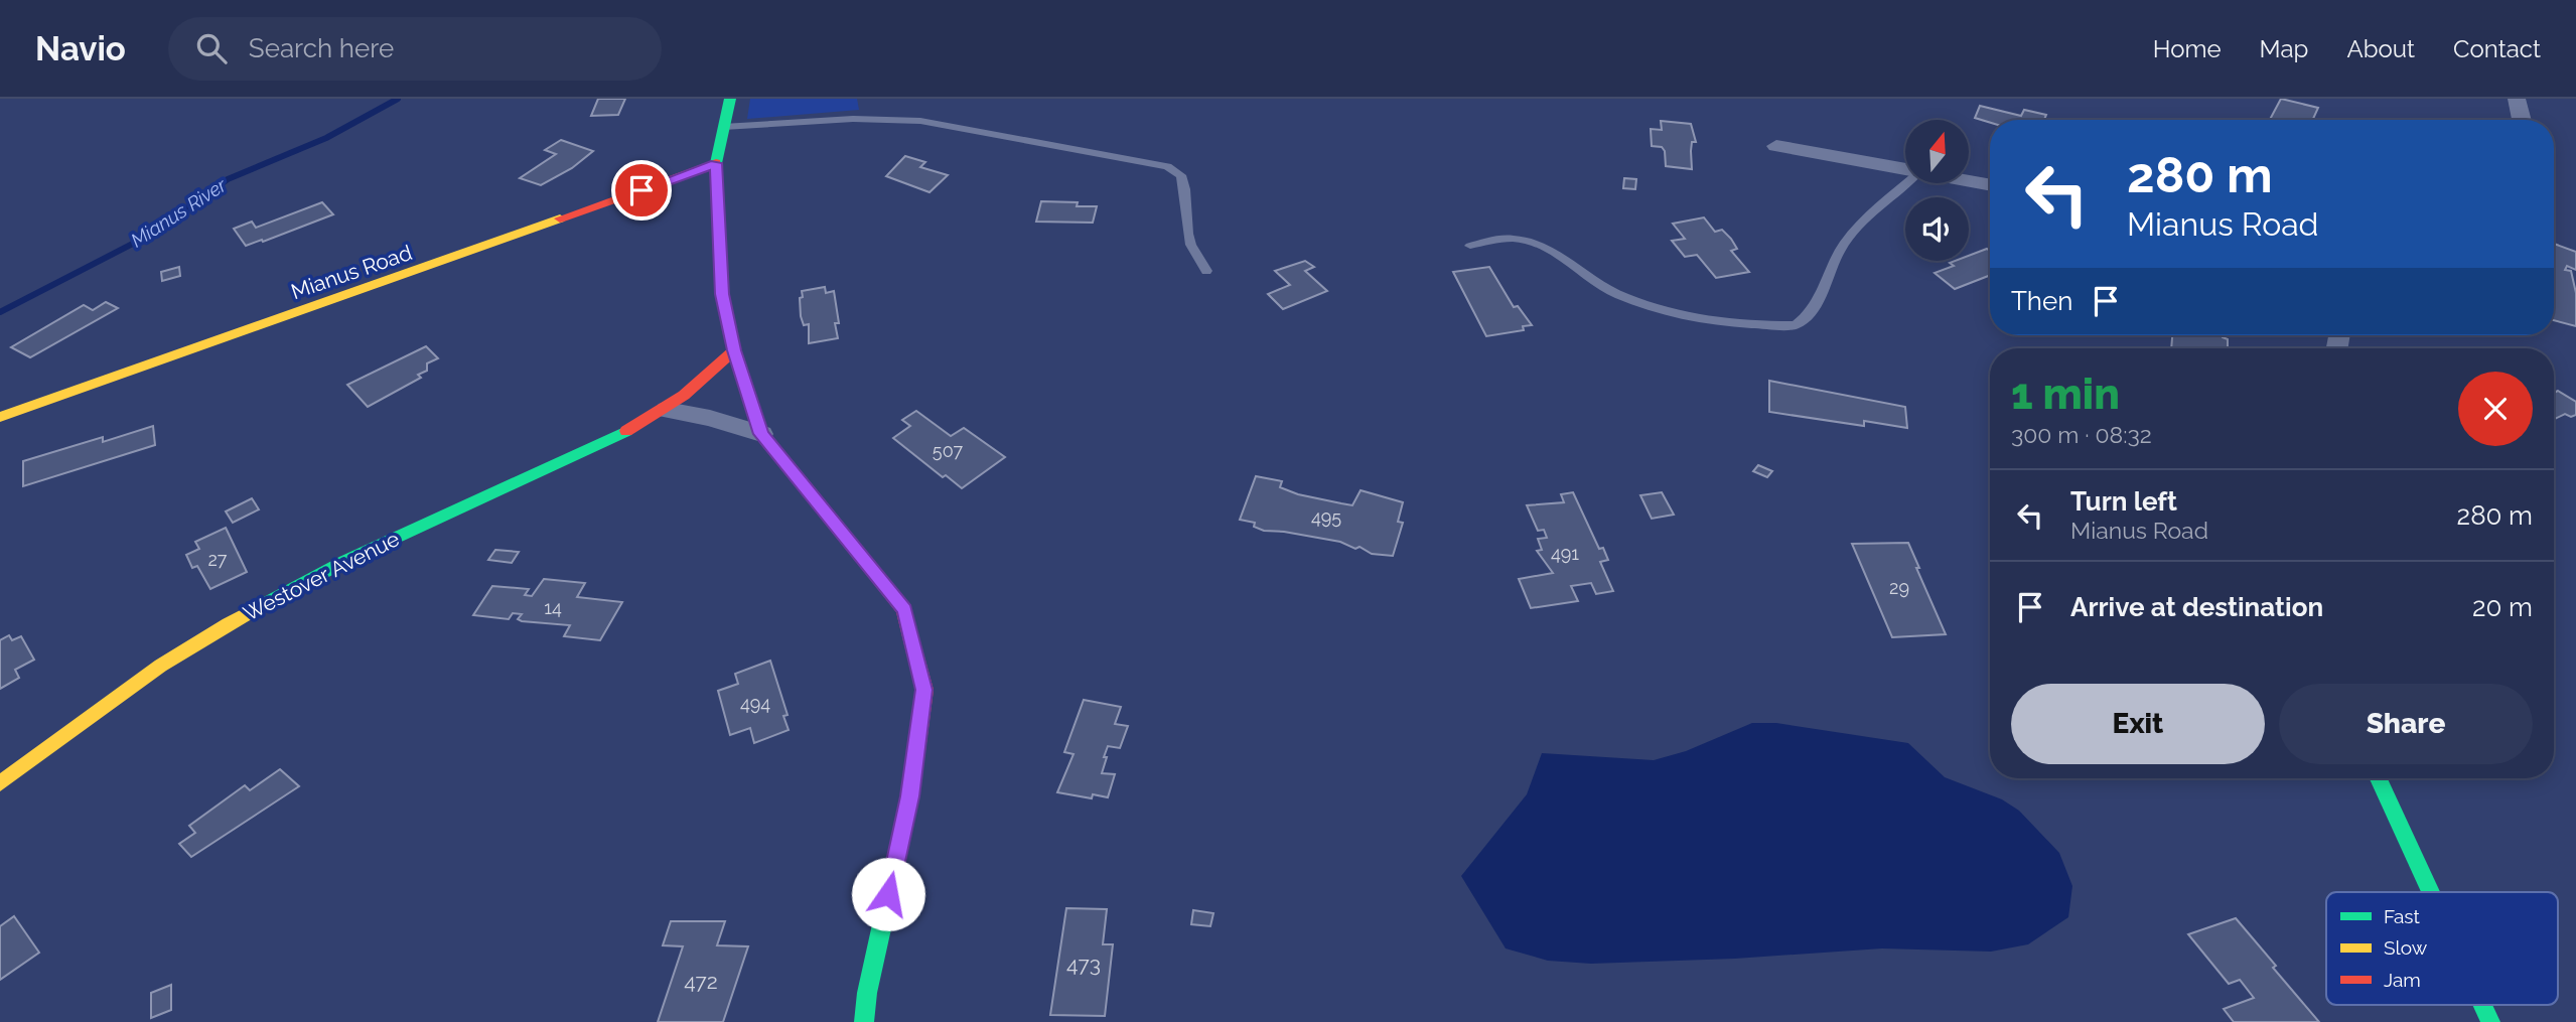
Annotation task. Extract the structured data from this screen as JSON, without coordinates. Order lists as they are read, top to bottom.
{
  "streets": {
    "street": ["Mianus Road", "Westover Avenue"]
  },
  "water": ["Mianus River"],
  "house_numbers": [
    "507",
    "495",
    "491",
    "27",
    "29",
    "14",
    "494",
    "473",
    "472"
  ],
  "legend": ["Fast", "Slow", "Jam"],
  "north": "top",
  "page": {
    "header": "Navio",
    "search": "Search here",
    "nav": [
      "Home",
      "Map",
      "About",
      "Contact"
    ],
    "turn": ["280 m", "Mianus Road"],
    "then": "Then",
    "heading": ["1 min", "300 m · 08:32"],
    "list": [
      {
        "name": "Turn left",
        "note": "Mianus Road",
        "value": "280 m"
      },
      {
        "name": "Arrive at destination",
        "value": "20 m"
      }
    ],
    "buttons": ["Exit", "Share"]
  }
}
